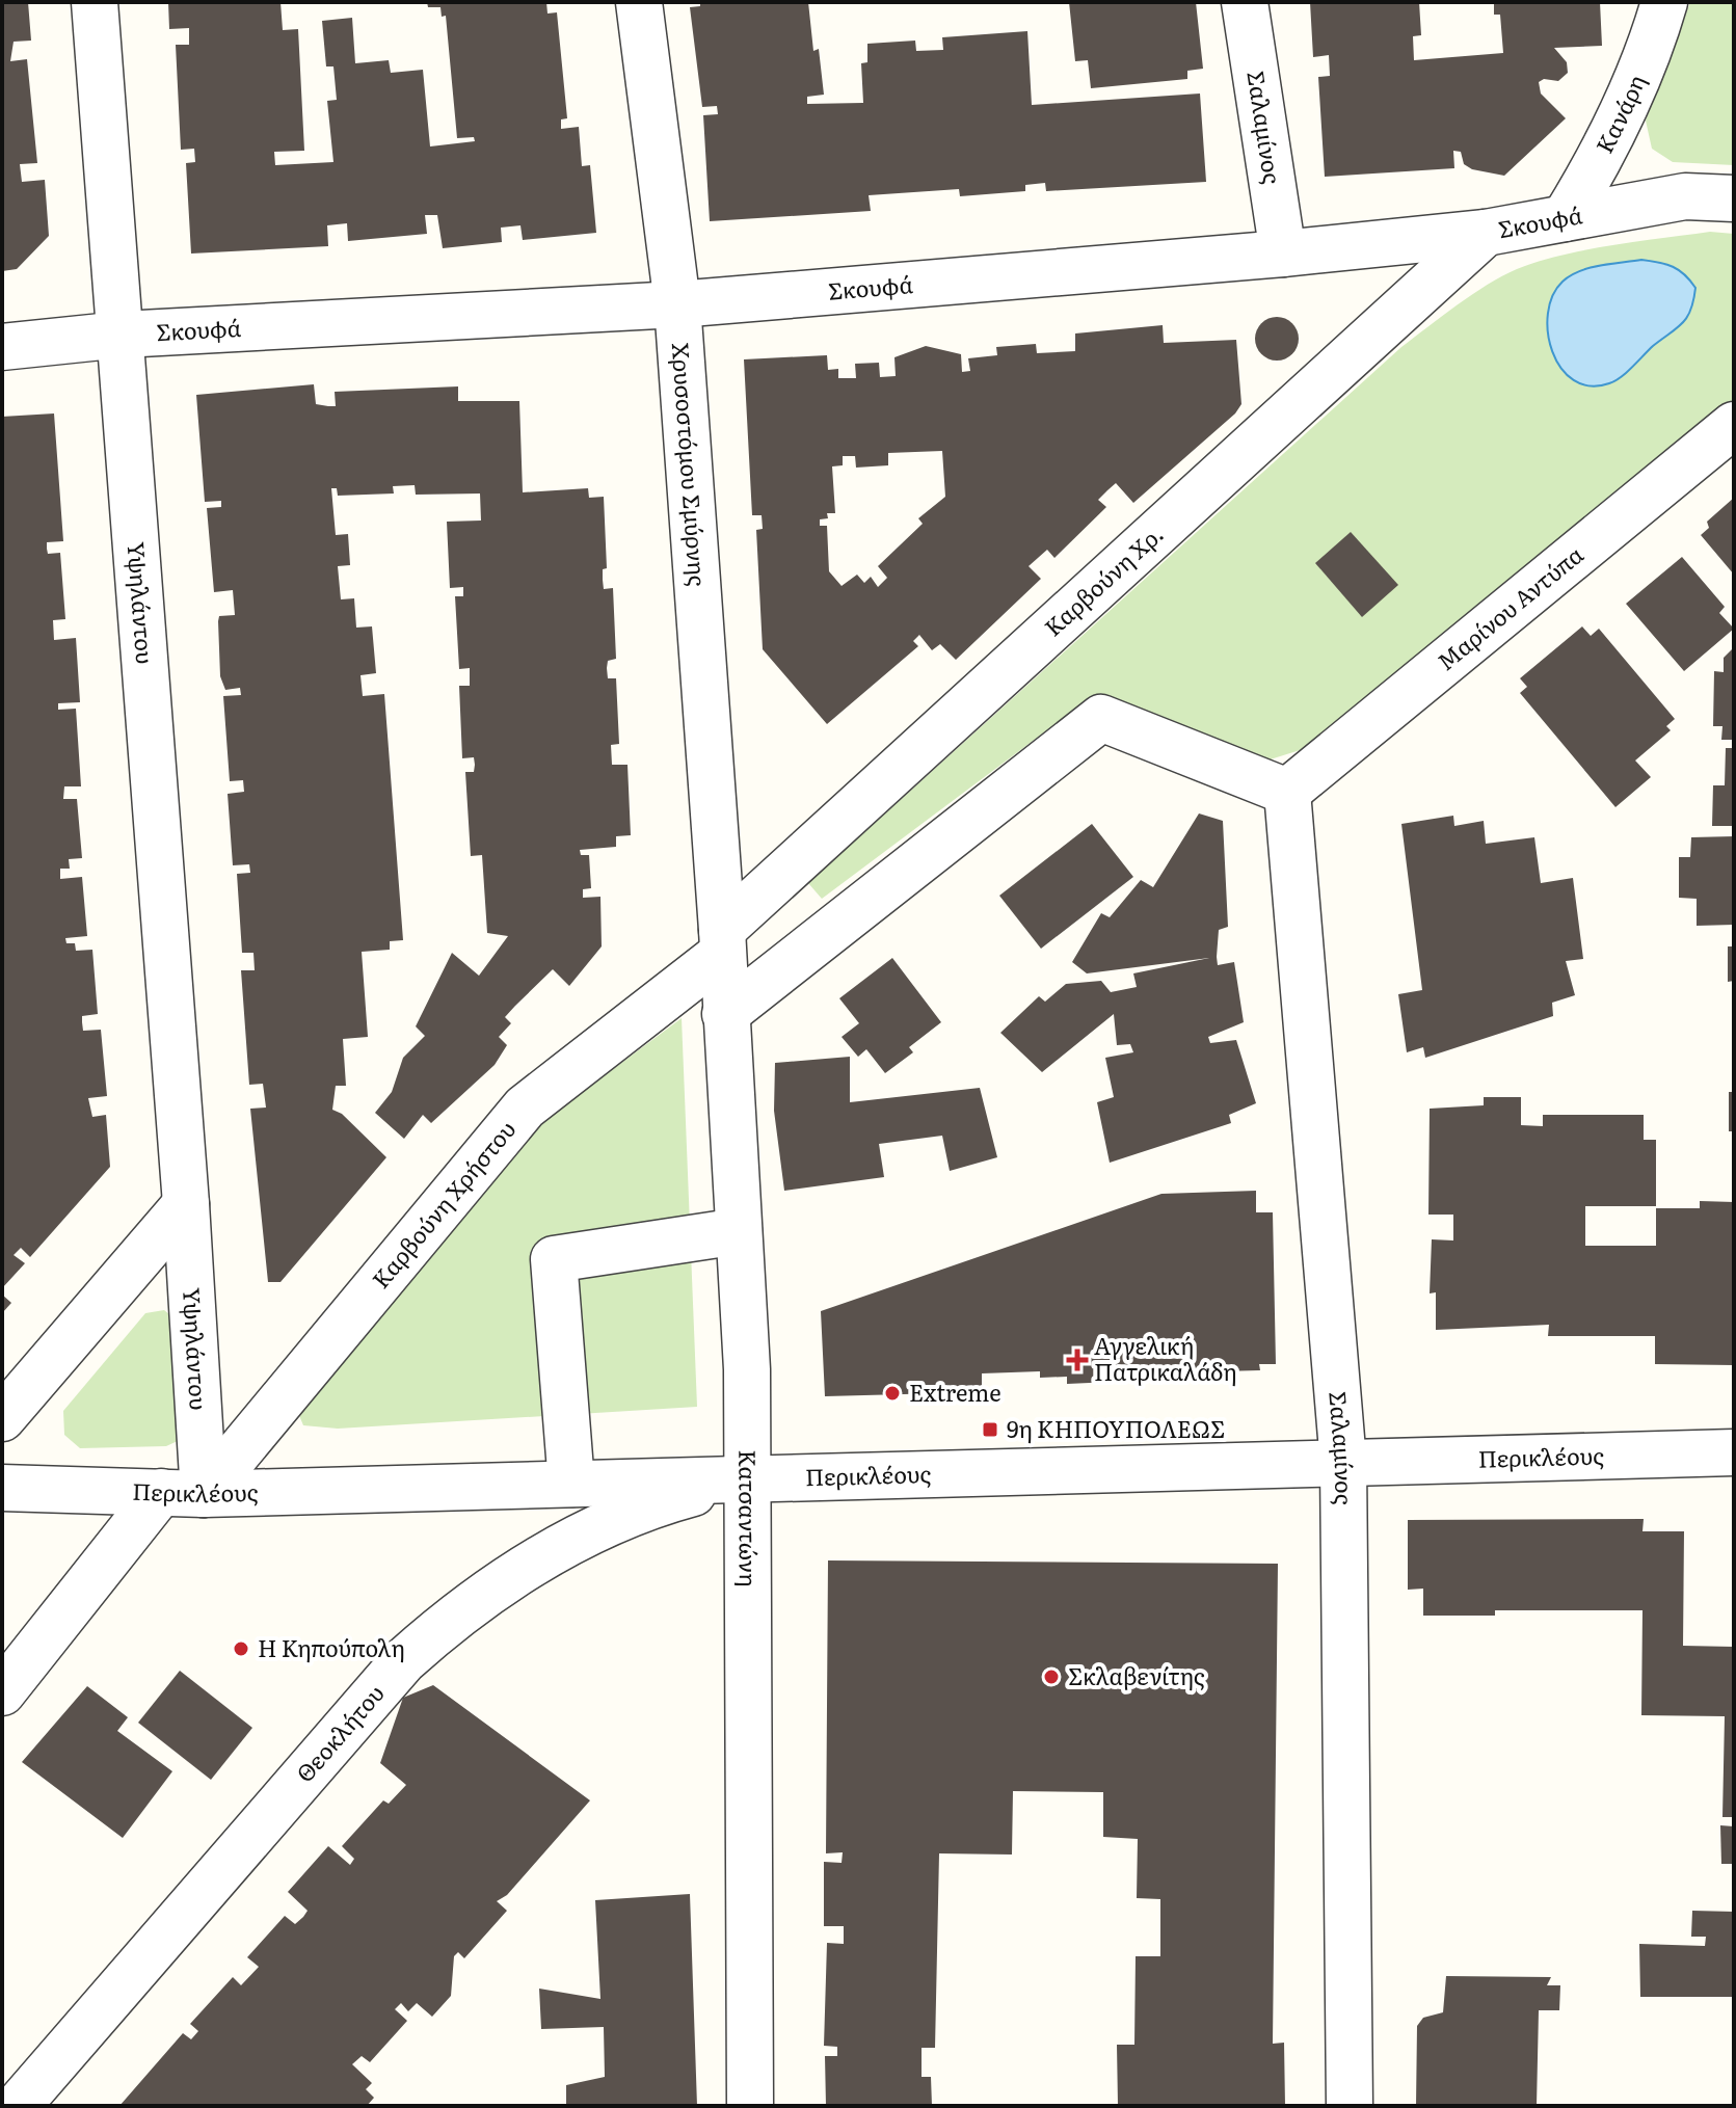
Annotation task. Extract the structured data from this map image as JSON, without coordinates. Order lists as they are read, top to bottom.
{
  "streets": {
    "street": [
      "Κανάρη",
      "Σαλαμίνος",
      "Σκουφά",
      "Χρυσοστόμου Σμύρνης",
      "Καρβούνη Χρ.",
      "Υψηλάντου",
      "Μαρίνου Αντύπα",
      "Καρβούνη Χρήστου",
      "Περικλέους",
      "Κατσαντώνη",
      "Θεοκλήτου"
    ]
  },
  "crossings": [
    ["Κανάρη", "Σκουφά"],
    ["Σαλαμίνος", "Σκουφά"],
    ["Σαλαμίνος", "Μαρίνου Αντύπα"],
    ["Σαλαμίνος", "Περικλέους"],
    ["Σκουφά", "Χρυσοστόμου Σμύρνης"],
    ["Σκουφά", "Καρβούνη Χρ."],
    ["Σκουφά", "Υψηλάντου"],
    ["Χρυσοστόμου Σμύρνης", "Καρβούνη Χρ."],
    ["Χρυσοστόμου Σμύρνης", "Καρβούνη Χρήστου"],
    ["Χρυσοστόμου Σμύρνης", "Κατσαντώνη"],
    ["Καρβούνη Χρ.", "Καρβούνη Χρήστου"],
    ["Καρβούνη Χρ.", "Κατσαντώνη"],
    ["Υψηλάντου", "Καρβούνη Χρήστου"],
    ["Υψηλάντου", "Περικλέους"],
    ["Καρβούνη Χρήστου", "Περικλέους"],
    ["Καρβούνη Χρήστου", "Κατσαντώνη"],
    ["Περικλέους", "Κατσαντώνη"],
    ["Περικλέους", "Θεοκλήτου"],
    ["Κατσαντώνη", "Θεοκλήτου"]
  ],
  "places": {
    "health": ["Αγγελική Πατρικαλάδη"],
    "other": ["Extreme", "Η Κηπούπολη", "Σκλαβενίτης"],
    "transit": ["9η ΚΗΠΟΥΠΟΛΕΩΣ"]
  }
}
